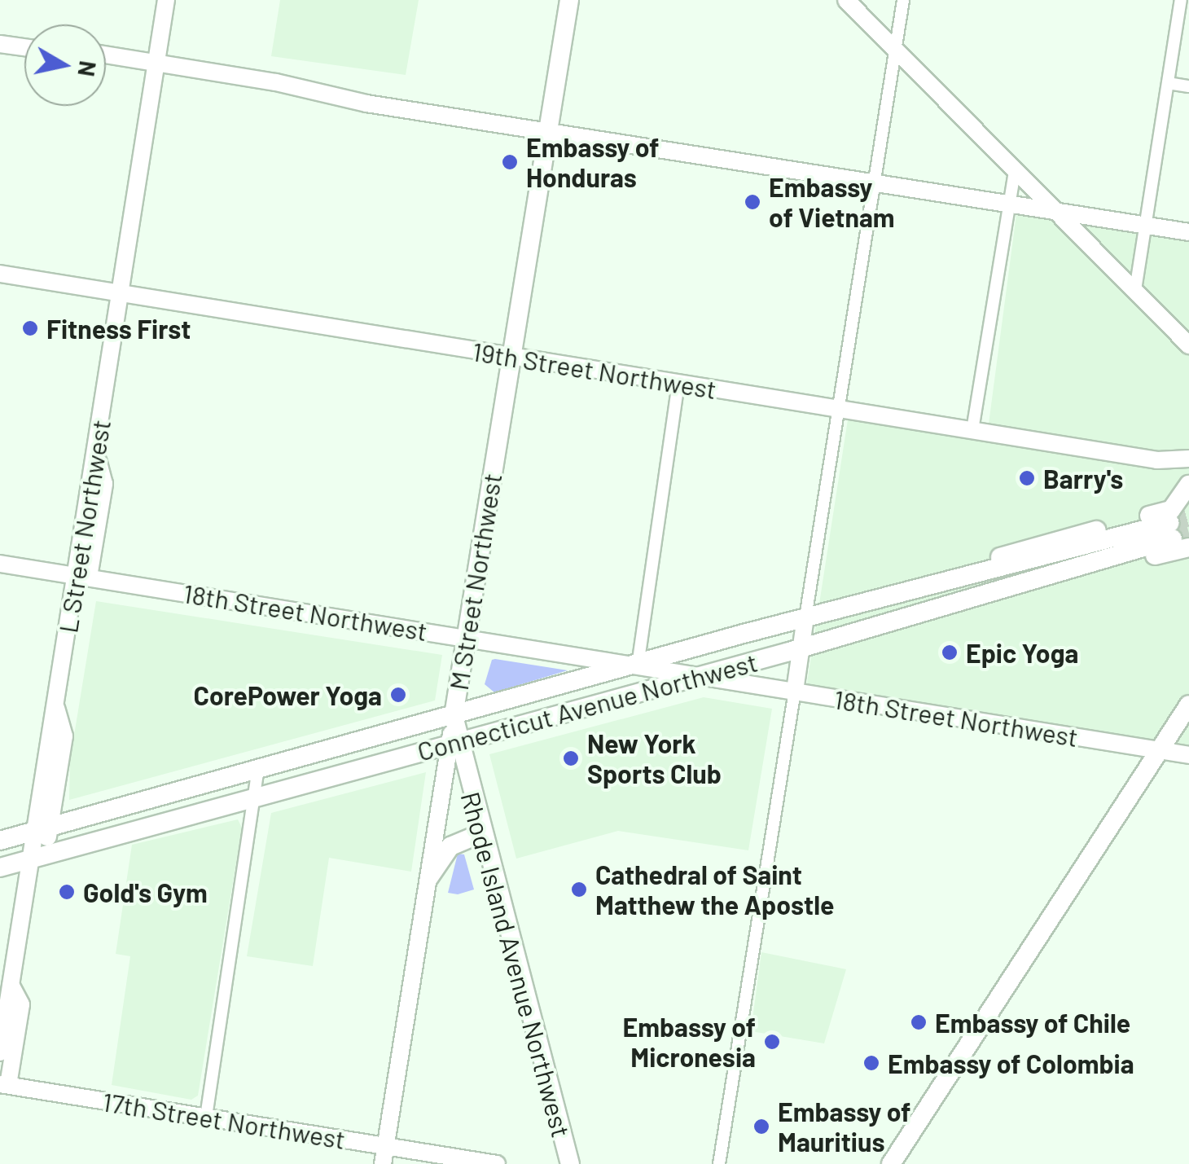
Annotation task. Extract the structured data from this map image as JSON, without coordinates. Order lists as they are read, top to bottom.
{
  "streets": {
    "main road": [
      "19th Street Northwest",
      "L Street Northwest",
      "M Street Northwest",
      "18th Street Northwest",
      "Connecticut Avenue Northwest",
      "Rhode Island Avenue Northwest",
      "17th Street Northwest"
    ]
  },
  "crossings": [
    ["19th Street Northwest", "L Street Northwest"],
    ["19th Street Northwest", "M Street Northwest"],
    ["L Street Northwest", "18th Street Northwest"],
    ["M Street Northwest", "18th Street Northwest"],
    ["M Street Northwest", "Connecticut Avenue Northwest"],
    ["M Street Northwest", "Rhode Island Avenue Northwest"],
    ["18th Street Northwest", "Connecticut Avenue Northwest"],
    ["Connecticut Avenue Northwest", "Rhode Island Avenue Northwest"]
  ],
  "places": [
    "Embassy of Honduras",
    "Embassy of Vietnam",
    "Fitness First",
    "Barry's",
    "Epic Yoga",
    "CorePower Yoga",
    "New York Sports Club",
    "Cathedral of Saint Matthew the Apostle",
    "Gold's Gym",
    "Embassy of Chile",
    "Embassy of Micronesia",
    "Embassy of Colombia",
    "Embassy of Mauritius"
  ],
  "north": "right"
}
